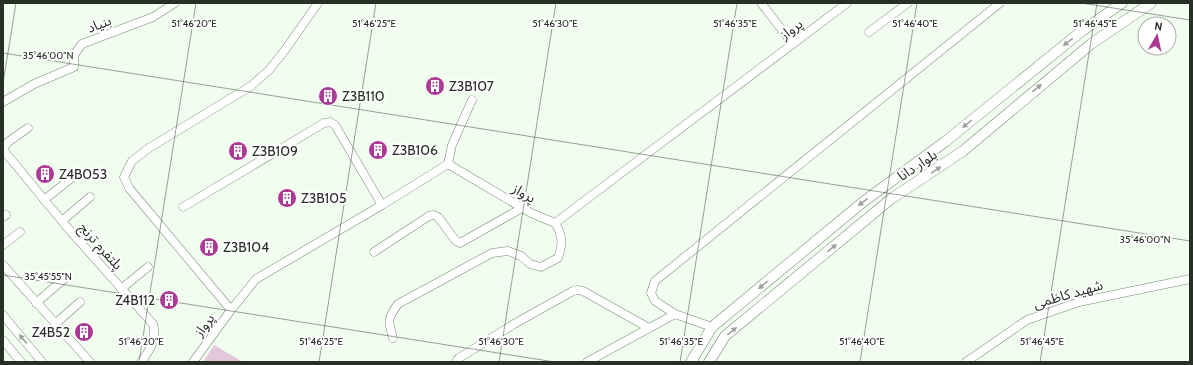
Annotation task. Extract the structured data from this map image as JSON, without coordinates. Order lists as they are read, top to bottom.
{
  "streets": {
    "street": [
      "بنیاد",
      "پرواز",
      "بلوار دانا",
      "پلتفرم ترنج",
      "شهید کاظمی"
    ]
  },
  "places": {
    "building": [
      "Z3B107",
      "Z3B110",
      "Z3B106",
      "Z3B109",
      "Z4B053",
      "Z3B105",
      "Z3B104",
      "Z4B112",
      "Z4B52"
    ]
  },
  "north": "top",
  "coordinates": [
    "51°46'40\"E",
    "51°46'20\"E",
    "51°46'25\"E",
    "51°46'30\"E",
    "51°46'35\"E",
    "51°46'45\"E",
    "35°46'00\"N",
    "35°45'55\"N"
  ]
}
